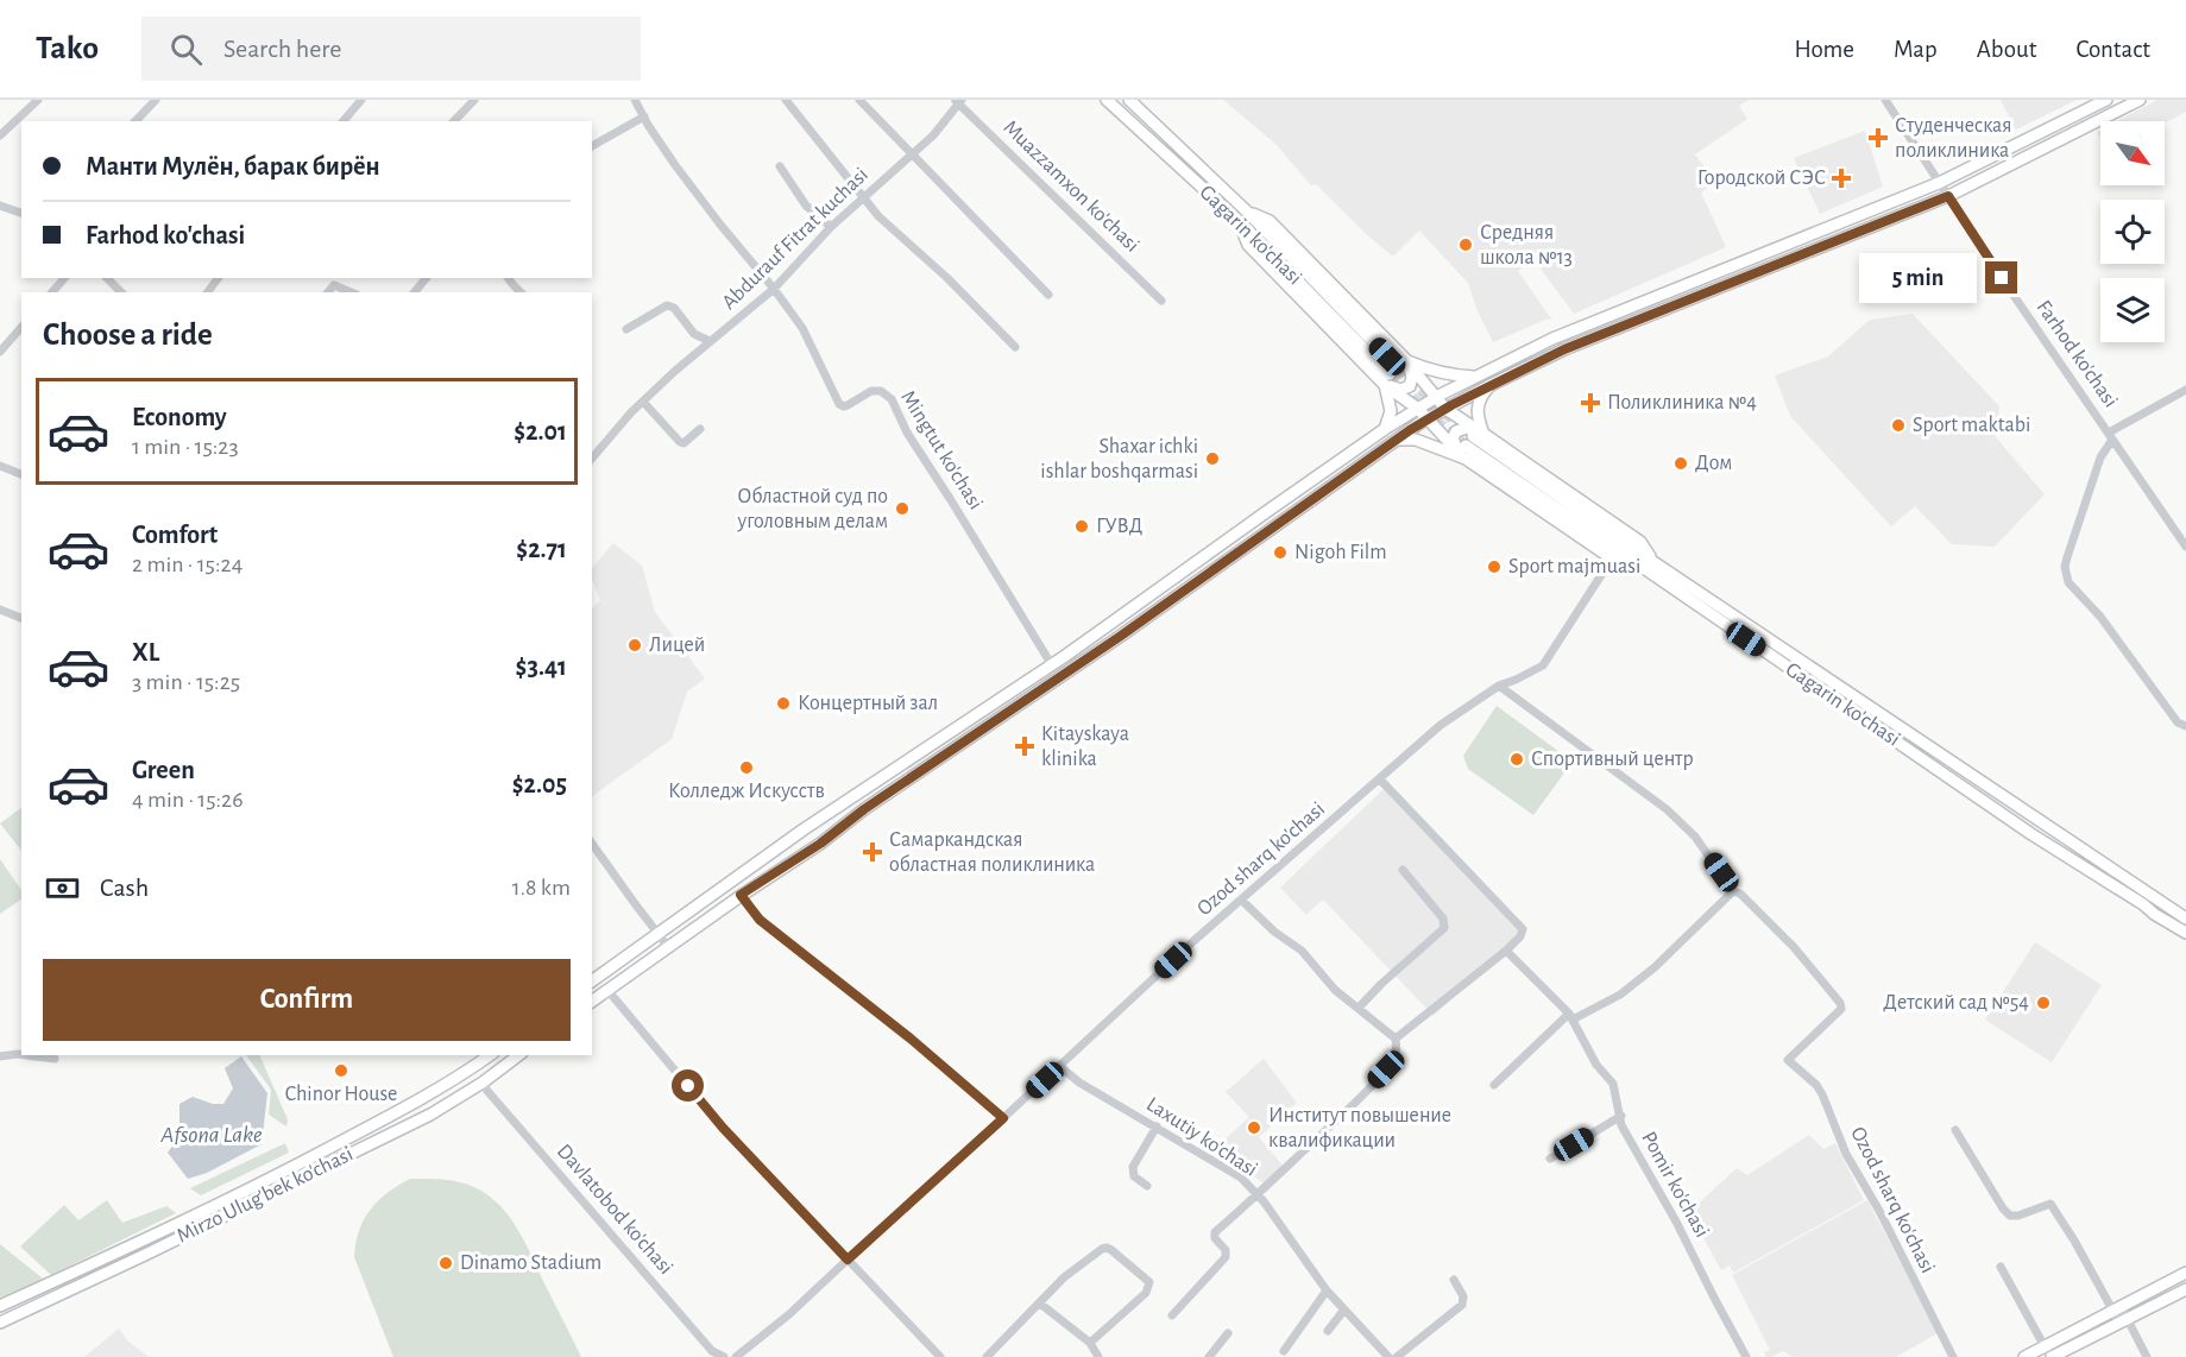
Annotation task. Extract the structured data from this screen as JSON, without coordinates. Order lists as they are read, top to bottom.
{
  "streets": {
    "main road": ["Gagarin ko'chasi", "Mirzo Ulug'bek ko'chasi"],
    "street": [
      "Muazzamxon ko'chasi",
      "Abdurauf Fitrat kuchasi",
      "Farhod ko'chasi",
      "Mingtut ko'chasi",
      "Ozod sharq ko'chasi",
      "Laxutiy ko'chasi",
      "Pomir ko'chasi",
      "Davlatobod ko'chasi"
    ]
  },
  "crossings": [
    ["Muazzamxon ko'chasi", "Abdurauf Fitrat kuchasi"],
    ["Abdurauf Fitrat kuchasi", "Mingtut ko'chasi"],
    ["Ozod sharq ko'chasi", "Laxutiy ko'chasi"],
    ["Mirzo Ulug'bek ko'chasi", "Davlatobod ko'chasi"]
  ],
  "water": ["Afsona Lake"],
  "places": {
    "health": [
      "Студенческая поликлиника",
      "Городской СЭС",
      "Поликлиника №4",
      "Kitayskaya klinika",
      "Самаркандская областная поликлиника"
    ],
    "other": [
      "Средняя школа №13",
      "Sport maktabi",
      "Shaxar ichki ishlar boshqarmasi",
      "Дом",
      "Областной суд по уголовным делам",
      "ГУВД",
      "Nigoh Film",
      "Sport majmuasi",
      "Лицей",
      "Концертный зал",
      "Спортивный центр",
      "Колледж Искусств",
      "Детский сад №54",
      "Chinor House",
      "Институт повышение квалификации",
      "Dinamo Stadium"
    ]
  },
  "north": "bottom right",
  "page": {
    "header": "Tako",
    "search": "Search here",
    "nav": [
      "Home",
      "Map",
      "About",
      "Contact"
    ],
    "banner": ["Манти Мулён, барак бирён", "Farhod ko'chasi"],
    "bubble": "5 min",
    "heading": "Choose a ride",
    "list": [
      {
        "name": "Economy",
        "note": "1 min · 15:23",
        "value": "$2.01"
      },
      {
        "name": "Comfort",
        "note": "2 min · 15:24",
        "value": "$2.71"
      },
      {
        "name": "XL",
        "note": "3 min · 15:25",
        "value": "$3.41"
      },
      {
        "name": "Green",
        "note": "4 min · 15:26",
        "value": "$2.05"
      }
    ],
    "pay": ["Cash", "1.8 km"],
    "buttons": "Confirm"
  }
}
